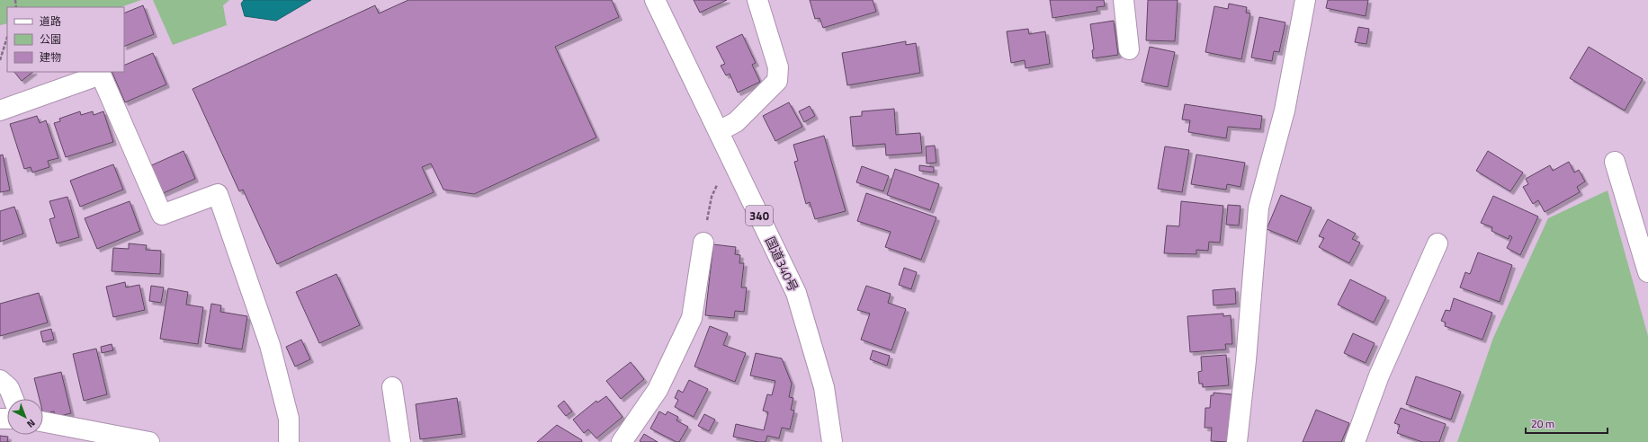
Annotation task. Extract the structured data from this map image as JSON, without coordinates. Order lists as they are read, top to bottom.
{
  "streets": {
    "main road": ["340", "国道340号"]
  },
  "legend": ["道路", "公園", "建物"],
  "scale_bar": "20 m",
  "north": "bottom right"
}
